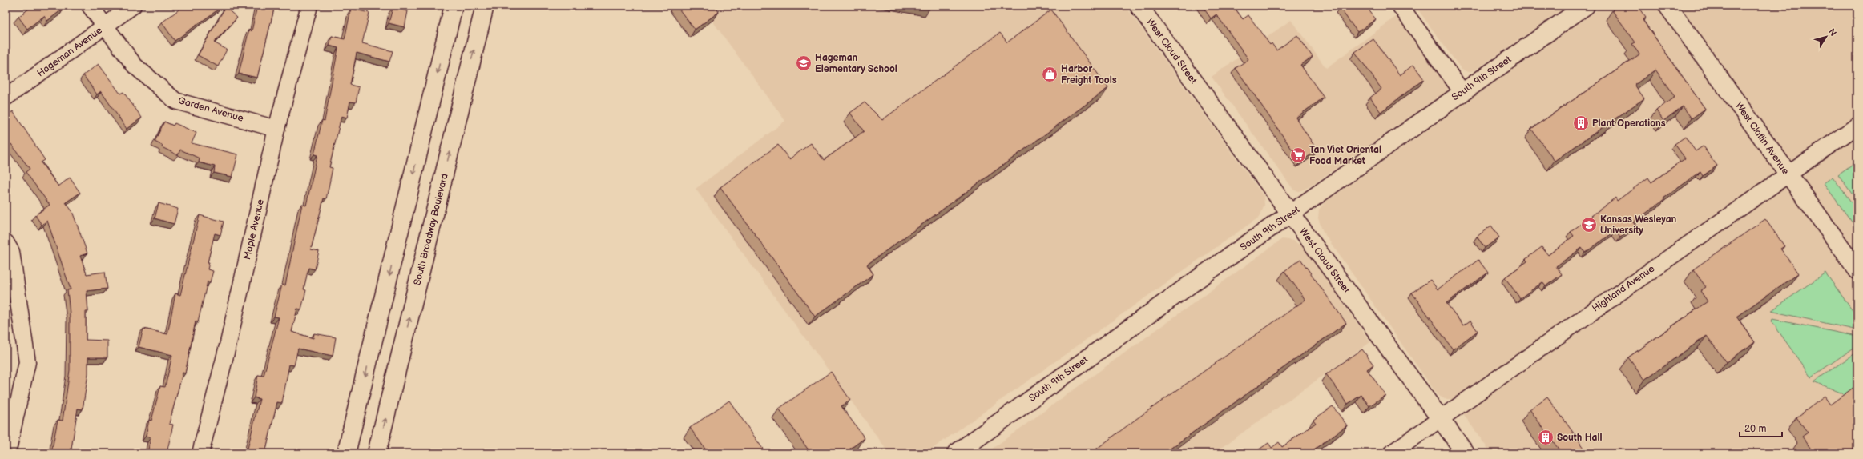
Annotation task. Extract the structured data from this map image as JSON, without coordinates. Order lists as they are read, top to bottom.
{
  "streets": {
    "main road": [
      "West Cloud Street",
      "South 9th Street",
      "West Claflin Avenue",
      "South Broadway Boulevard"
    ],
    "street": [
      "Hageman Avenue",
      "Garden Avenue",
      "Maple Avenue",
      "Highland Avenue"
    ]
  },
  "crossings": [
    ["West Cloud Street", "South 9th Street"],
    ["West Cloud Street", "Highland Avenue"],
    ["Hageman Avenue", "Garden Avenue"],
    ["Garden Avenue", "Maple Avenue"],
    ["West Claflin Avenue", "Highland Avenue"]
  ],
  "places": {
    "school or university": ["Hageman Elementary School", "Kansas Wesleyan University"],
    "shop": ["Harbor Freight Tools"],
    "building": ["Plant Operations", "South Hall"],
    "supermarket": ["Tan Viet Oriental Food Market"]
  },
  "scale_bar": "20 m",
  "north": "top right"
}
